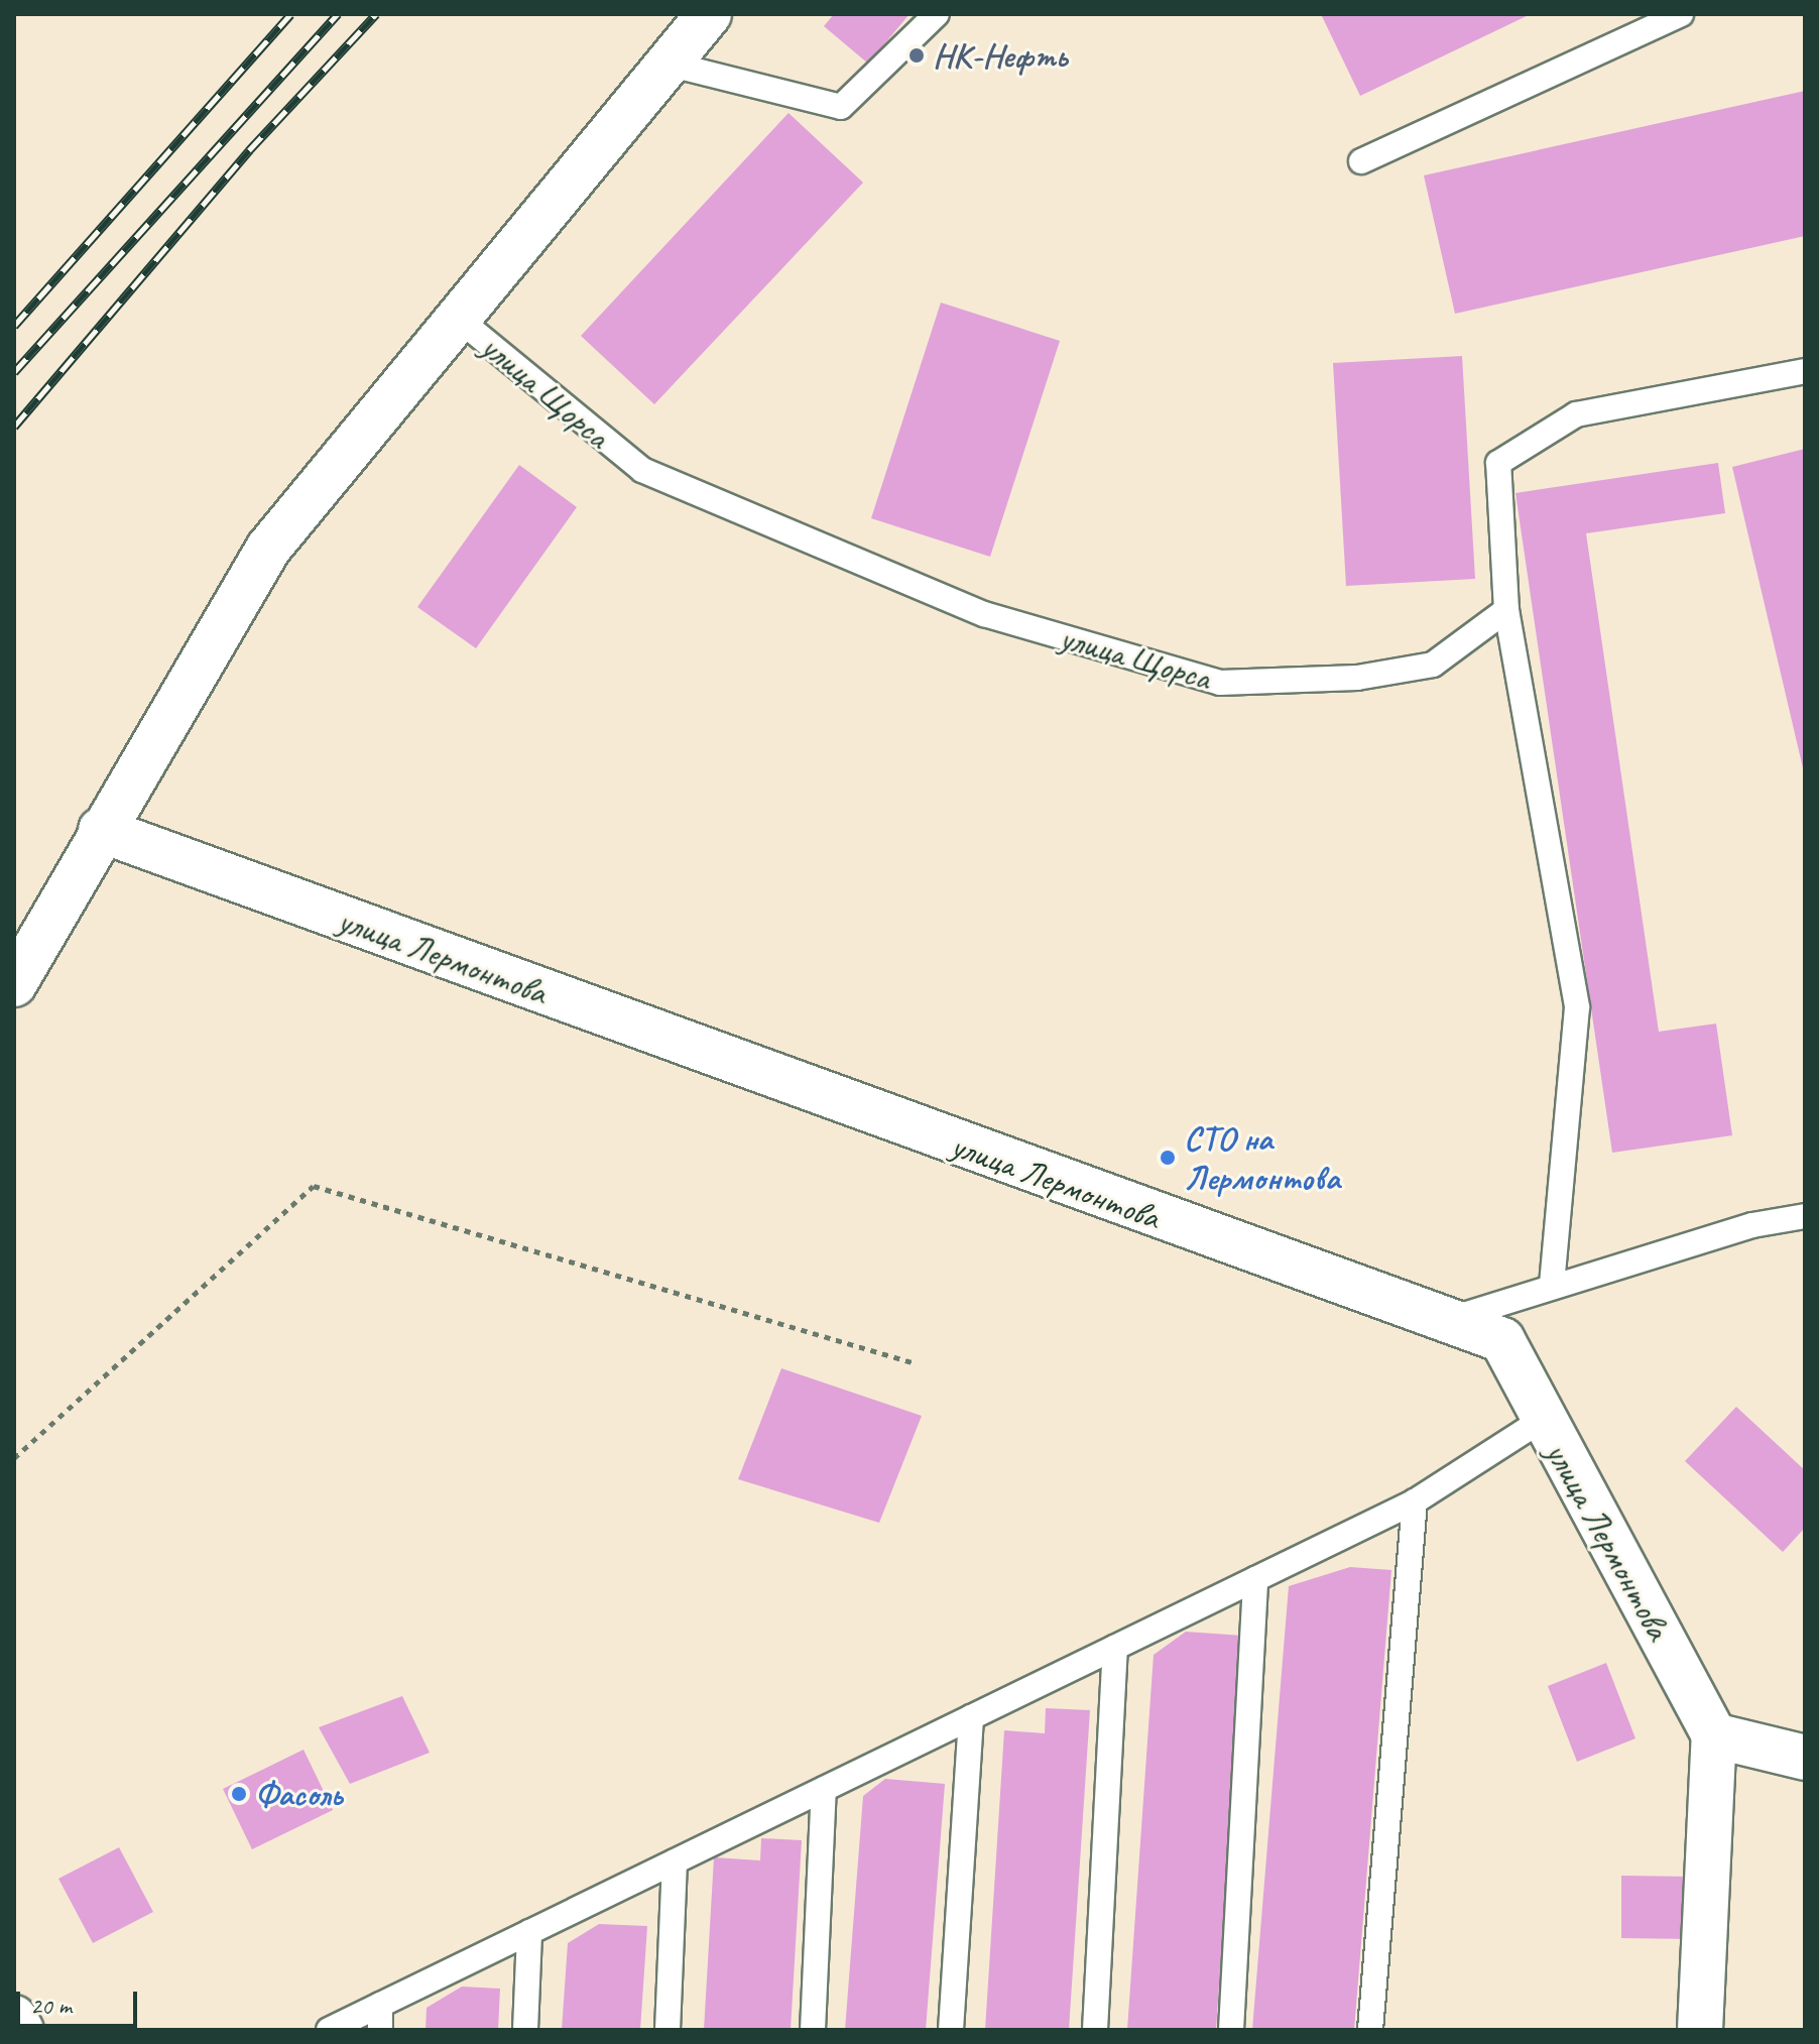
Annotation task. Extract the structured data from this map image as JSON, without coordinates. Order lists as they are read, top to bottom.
{
  "streets": {
    "street": ["улица Щорса", "улица Лермонтова"]
  },
  "crossings": [
    ["улица Щорса", "улица Лермонтова"]
  ],
  "places": ["НК-Нефть", "СТО на Лермонтова", "Фасоль"],
  "scale_bar": "20 m"
}
